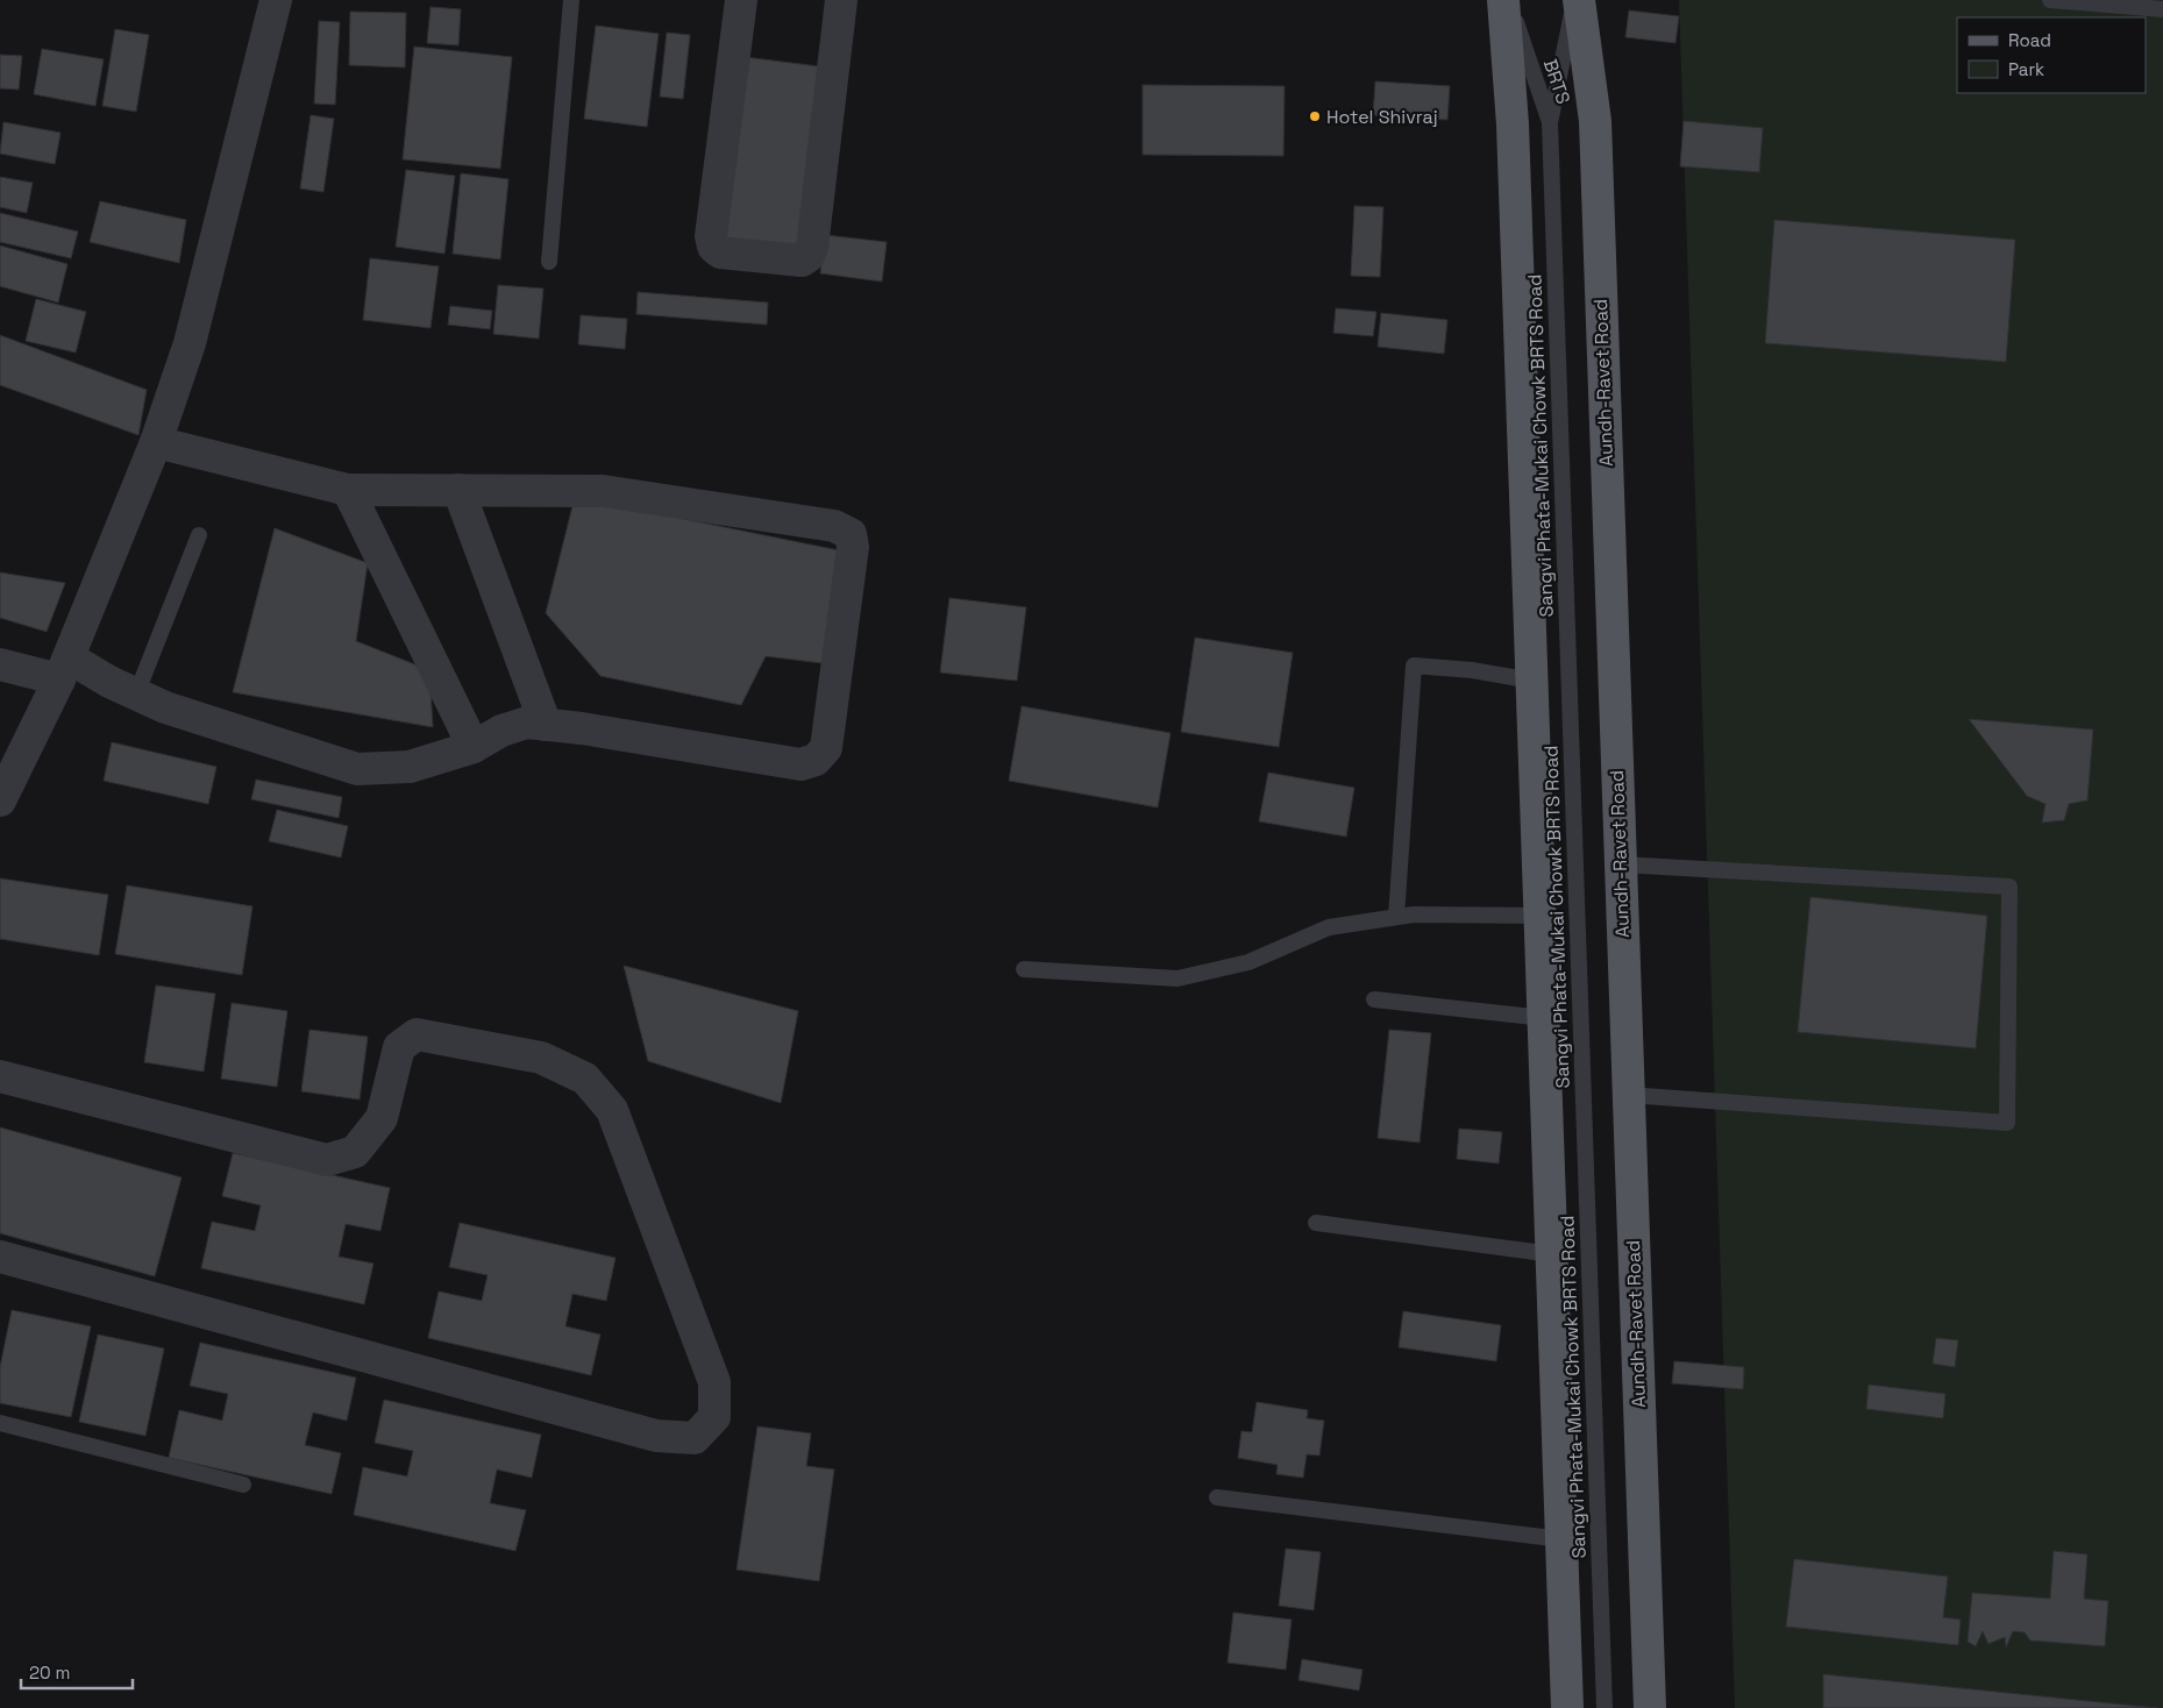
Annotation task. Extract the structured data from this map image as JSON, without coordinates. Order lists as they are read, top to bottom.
{
  "streets": {
    "main road": ["Aundh-Ravet Road"],
    "lane": ["BRTS", "Sangvi Phata-Mukai Chowk BRTS Road"]
  },
  "crossings": [
    ["BRTS", "Sangvi Phata-Mukai Chowk BRTS Road"]
  ],
  "places": ["Hotel Shivraj"],
  "legend": ["Road", "Park"],
  "scale_bar": "20 m"
}
